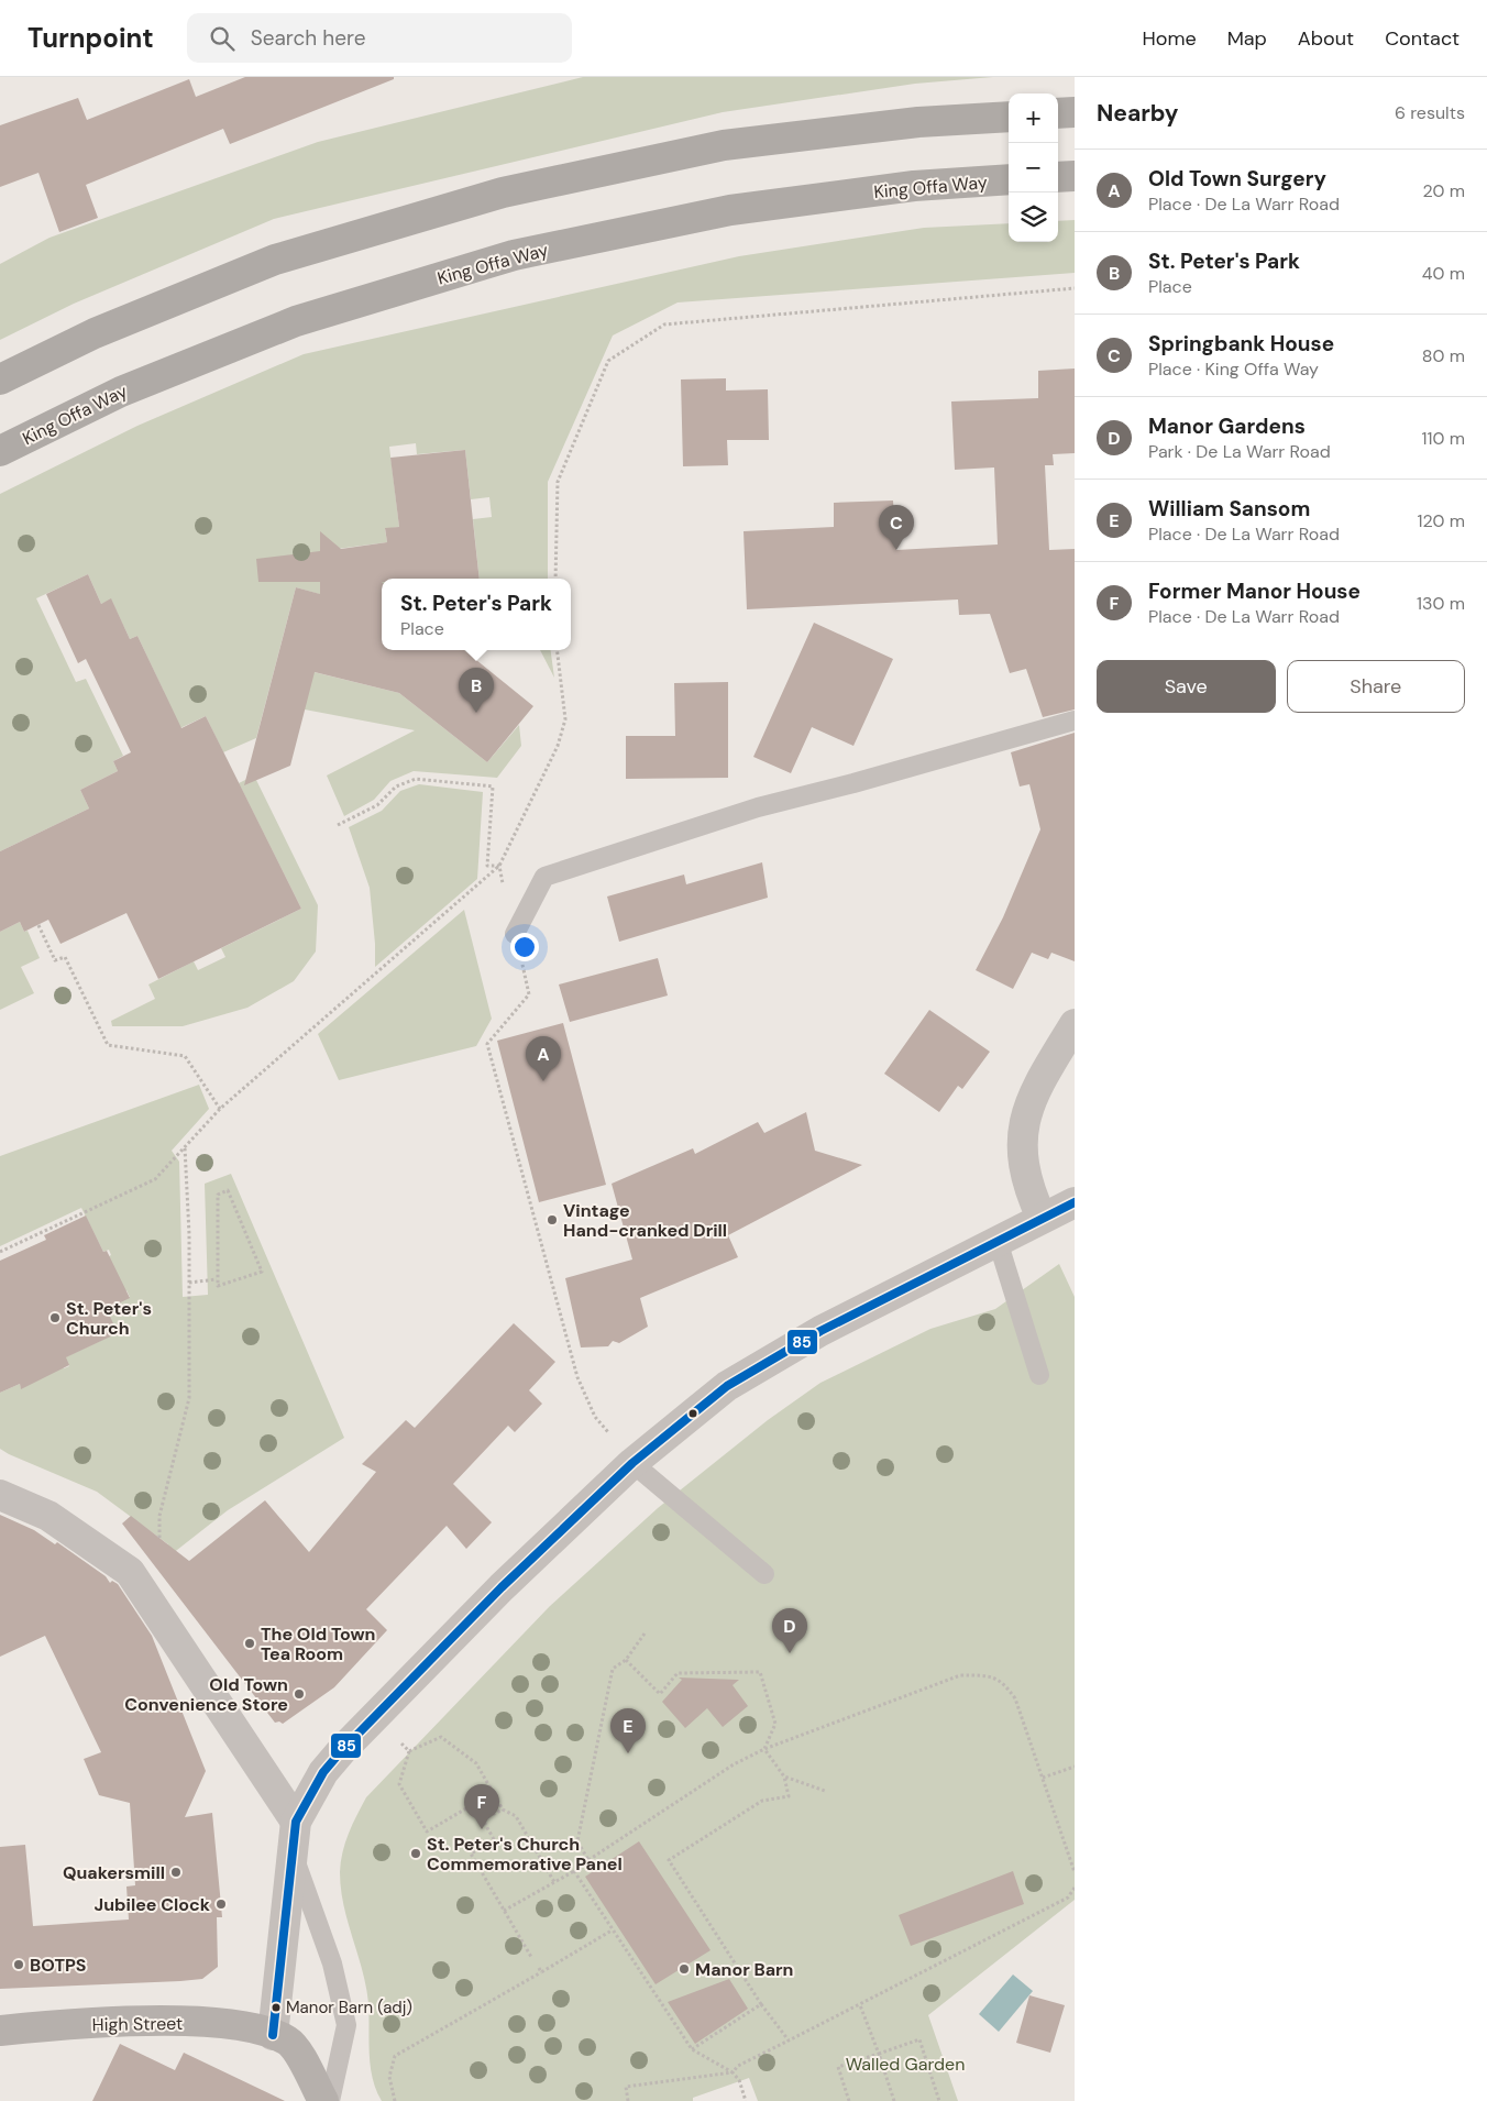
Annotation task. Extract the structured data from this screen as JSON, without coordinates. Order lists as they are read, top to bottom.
{
  "streets": {
    "highway": ["King Offa Way"],
    "main road": ["High Street"]
  },
  "parks": ["Walled Garden"],
  "places": [
    "Vintage Hand-cranked Drill",
    "St. Peter's Church",
    "The Old Town Tea Room",
    "Old Town Convenience Store",
    "St. Peter's Church Commemorative Panel",
    "Quakersmill",
    "Jubilee Clock",
    "BOTPS",
    "Manor Barn",
    "Manor Barn (adj)"
  ],
  "lines": ["transit line 85"],
  "page": {
    "header": "Turnpoint",
    "search": "Search here",
    "nav": [
      "Home",
      "Map",
      "About",
      "Contact"
    ],
    "heading": ["Nearby", "6 results"],
    "map_buttons": ["+", "−"],
    "list": [
      {
        "mark": "A",
        "name": "Old Town Surgery",
        "note": "Place · De La Warr Road",
        "value": "20 m"
      },
      {
        "mark": "B",
        "name": "St. Peter's Park",
        "note": "Place",
        "value": "40 m"
      },
      {
        "mark": "C",
        "name": "Springbank House",
        "note": "Place · King Offa Way",
        "value": "80 m"
      },
      {
        "mark": "D",
        "name": "Manor Gardens",
        "note": "Park · De La Warr Road",
        "value": "110 m"
      },
      {
        "mark": "E",
        "name": "William Sansom",
        "note": "Place · De La Warr Road",
        "value": "120 m"
      },
      {
        "mark": "F",
        "name": "Former Manor House",
        "note": "Place · De La Warr Road",
        "value": "130 m"
      }
    ],
    "pins": [
      "C",
      "B",
      "A",
      "D",
      "E",
      "F"
    ],
    "popup": ["St. Peter's Park", "Place"],
    "buttons": ["Save", "Share"]
  }
}
